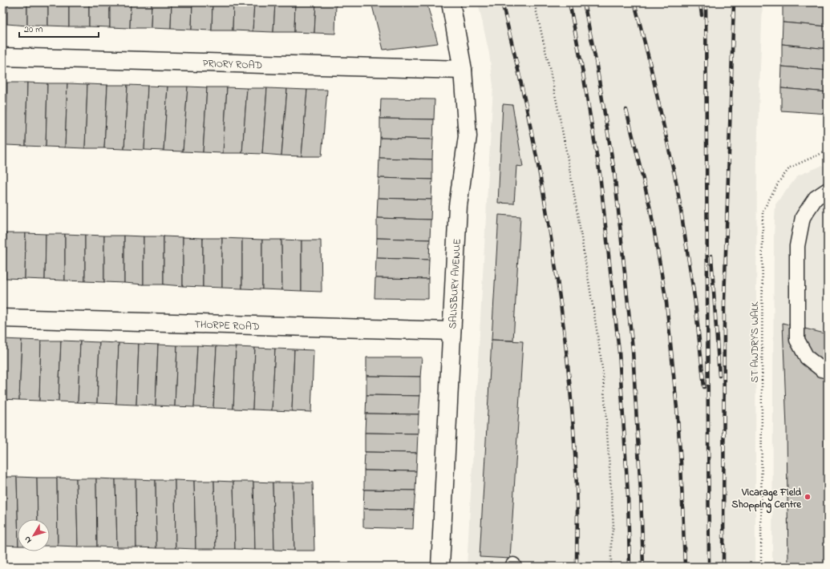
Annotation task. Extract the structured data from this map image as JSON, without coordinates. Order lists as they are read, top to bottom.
{
  "streets": {
    "street": ["PRIORY ROAD", "SALISBURY AVENUE", "THORPE ROAD"],
    "path": ["ST AWDRY'S WALK"]
  },
  "crossings": [
    ["PRIORY ROAD", "SALISBURY AVENUE"],
    ["SALISBURY AVENUE", "THORPE ROAD"]
  ],
  "places": ["Vicarage Field Shopping Centre"],
  "scale_bar": "20 m",
  "north": "bottom left"
}
